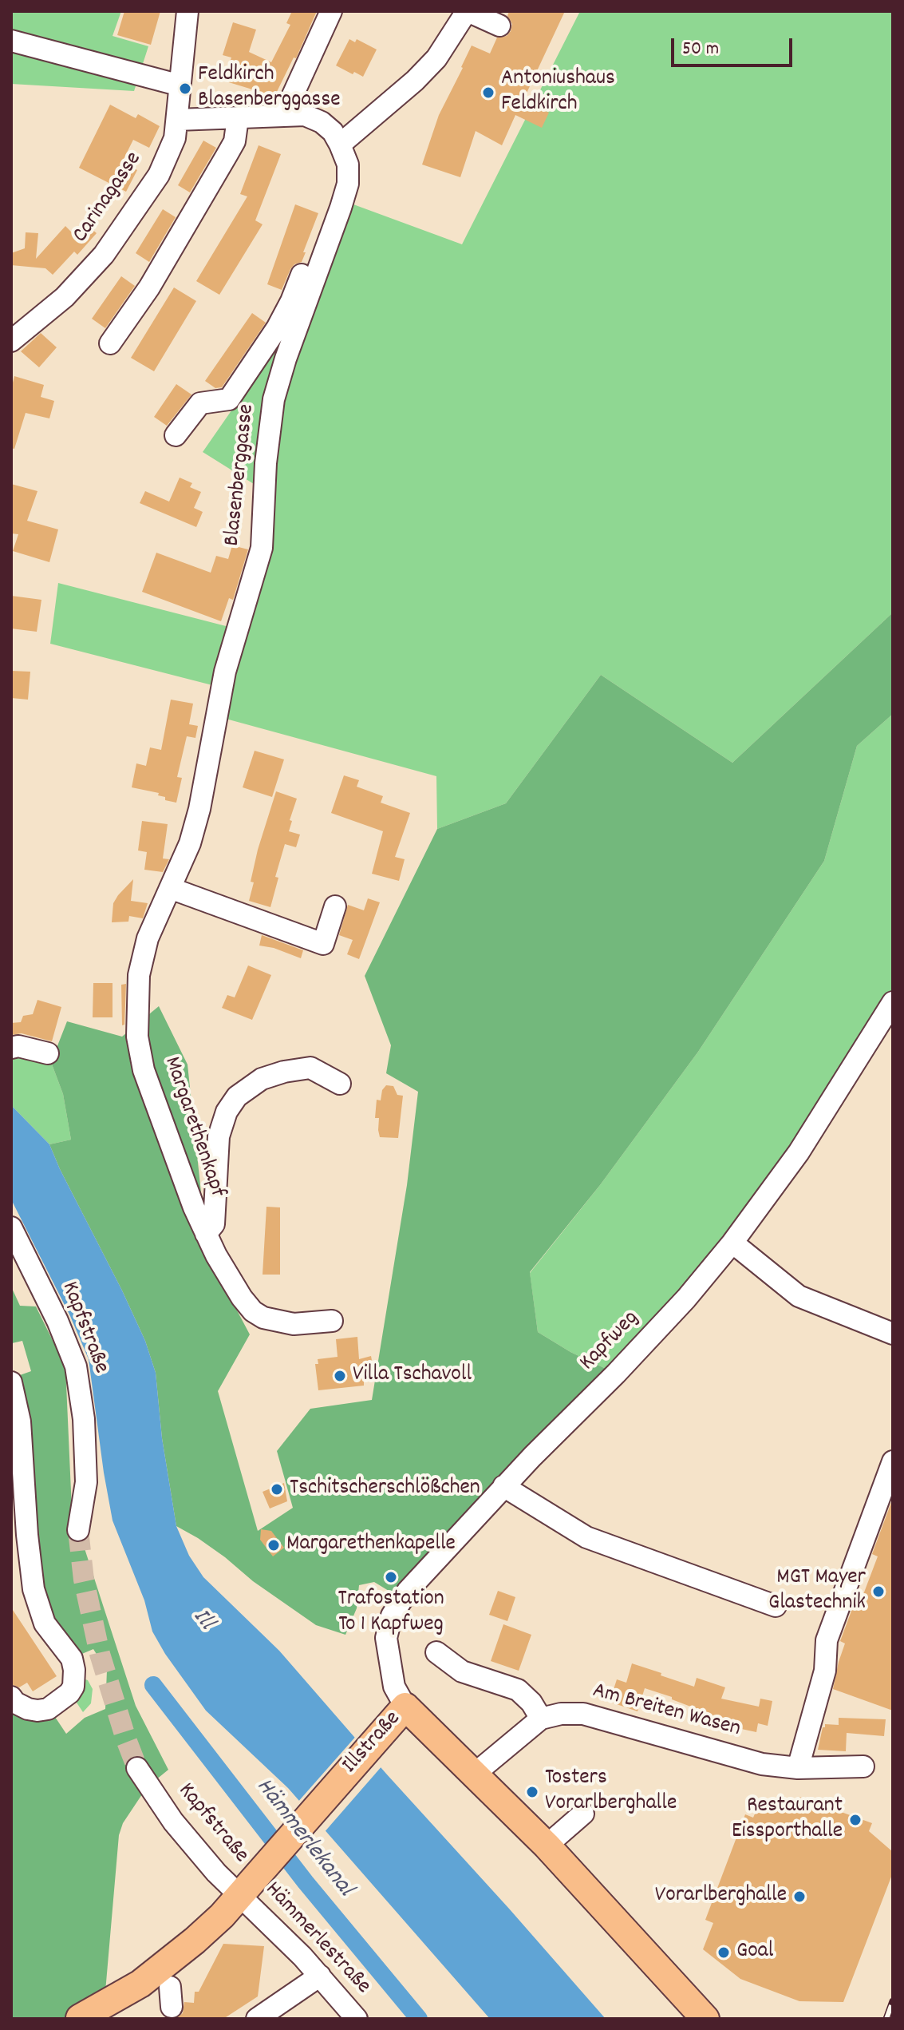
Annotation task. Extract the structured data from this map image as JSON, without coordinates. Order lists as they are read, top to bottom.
{
  "streets": {
    "main road": ["Illstraße"],
    "street": [
      "Carinagasse",
      "Blasenberggasse",
      "Margarethenkapf",
      "Kapfstraße",
      "Kapfweg",
      "Am Breiten Wasen",
      "Hämmerlestraße"
    ]
  },
  "crossings": [
    ["Carinagasse", "Blasenberggasse"],
    ["Blasenberggasse", "Margarethenkapf"],
    ["Kapfstraße", "Illstraße"],
    ["Kapfstraße", "Hämmerlestraße"],
    ["Kapfweg", "Illstraße"],
    ["Illstraße", "Hämmerlestraße"]
  ],
  "water": ["Ill", "Hämmerlekanal"],
  "places": [
    "Feldkirch Blasenberggasse",
    "Antoniushaus Feldkirch",
    "Villa Tschavoll",
    "Tschitscherschlößchen",
    "Margarethenkapelle",
    "Trafostation To 1 Kapfweg",
    "MGT Mayer Glastechnik",
    "Tosters Vorarlberghalle",
    "Restaurant Eissporthalle",
    "Vorarlberghalle",
    "Goal"
  ],
  "scale_bar": "50 m"
}
